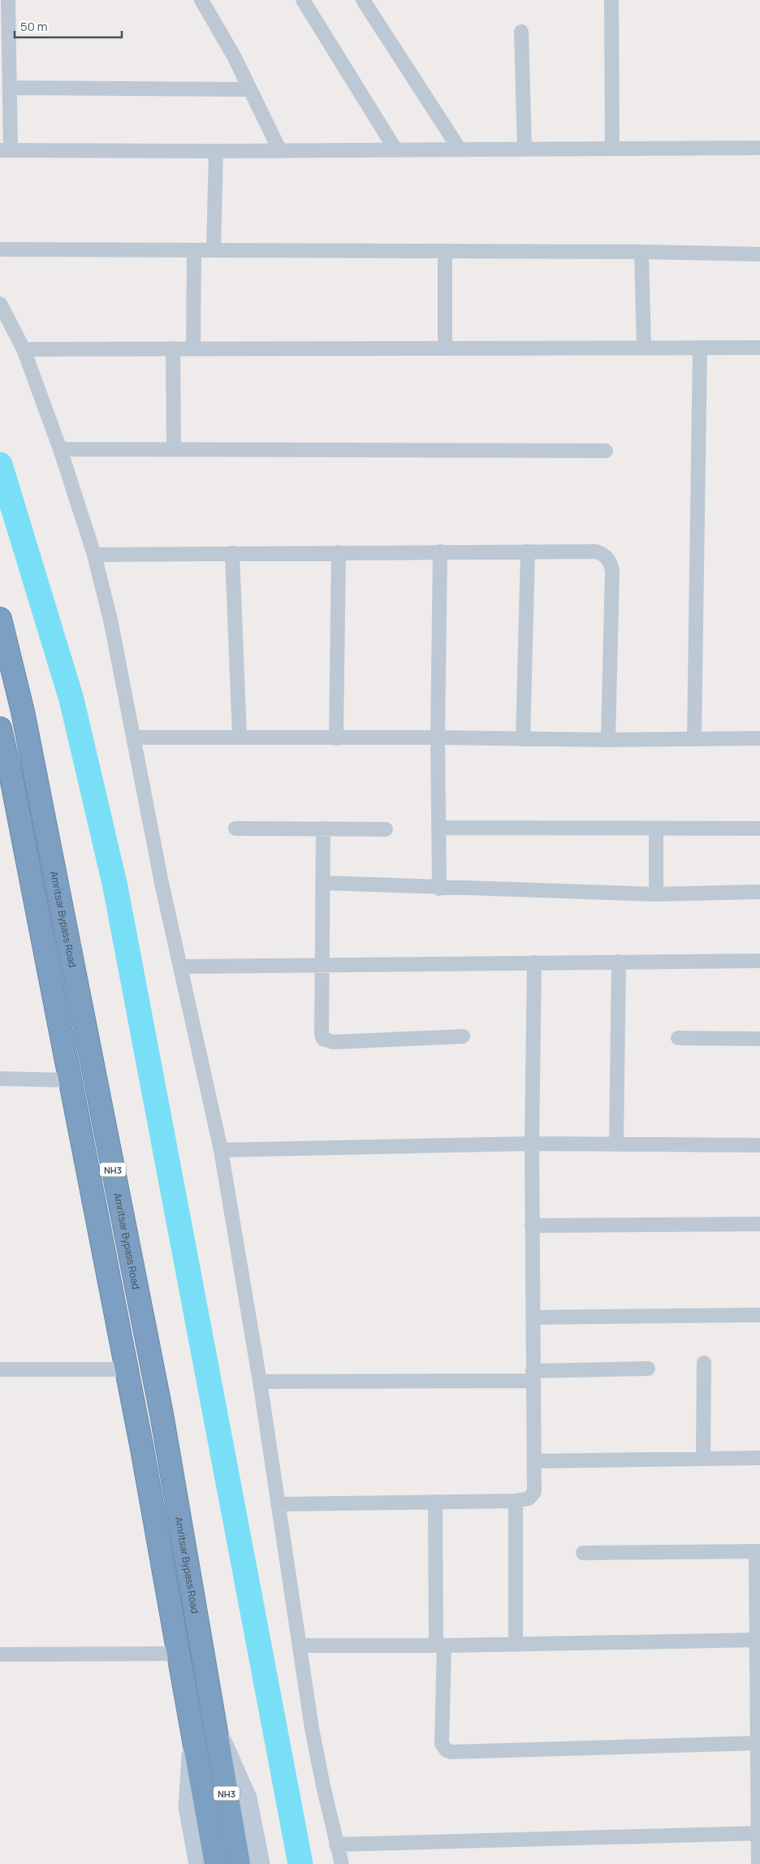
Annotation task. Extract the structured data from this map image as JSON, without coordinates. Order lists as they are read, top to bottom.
{
  "streets": {
    "highway": ["Amritsar Bypass Road", "NH3"]
  },
  "crossings": [
    ["Amritsar Bypass Road", "NH3"]
  ],
  "scale_bar": "50 m"
}
